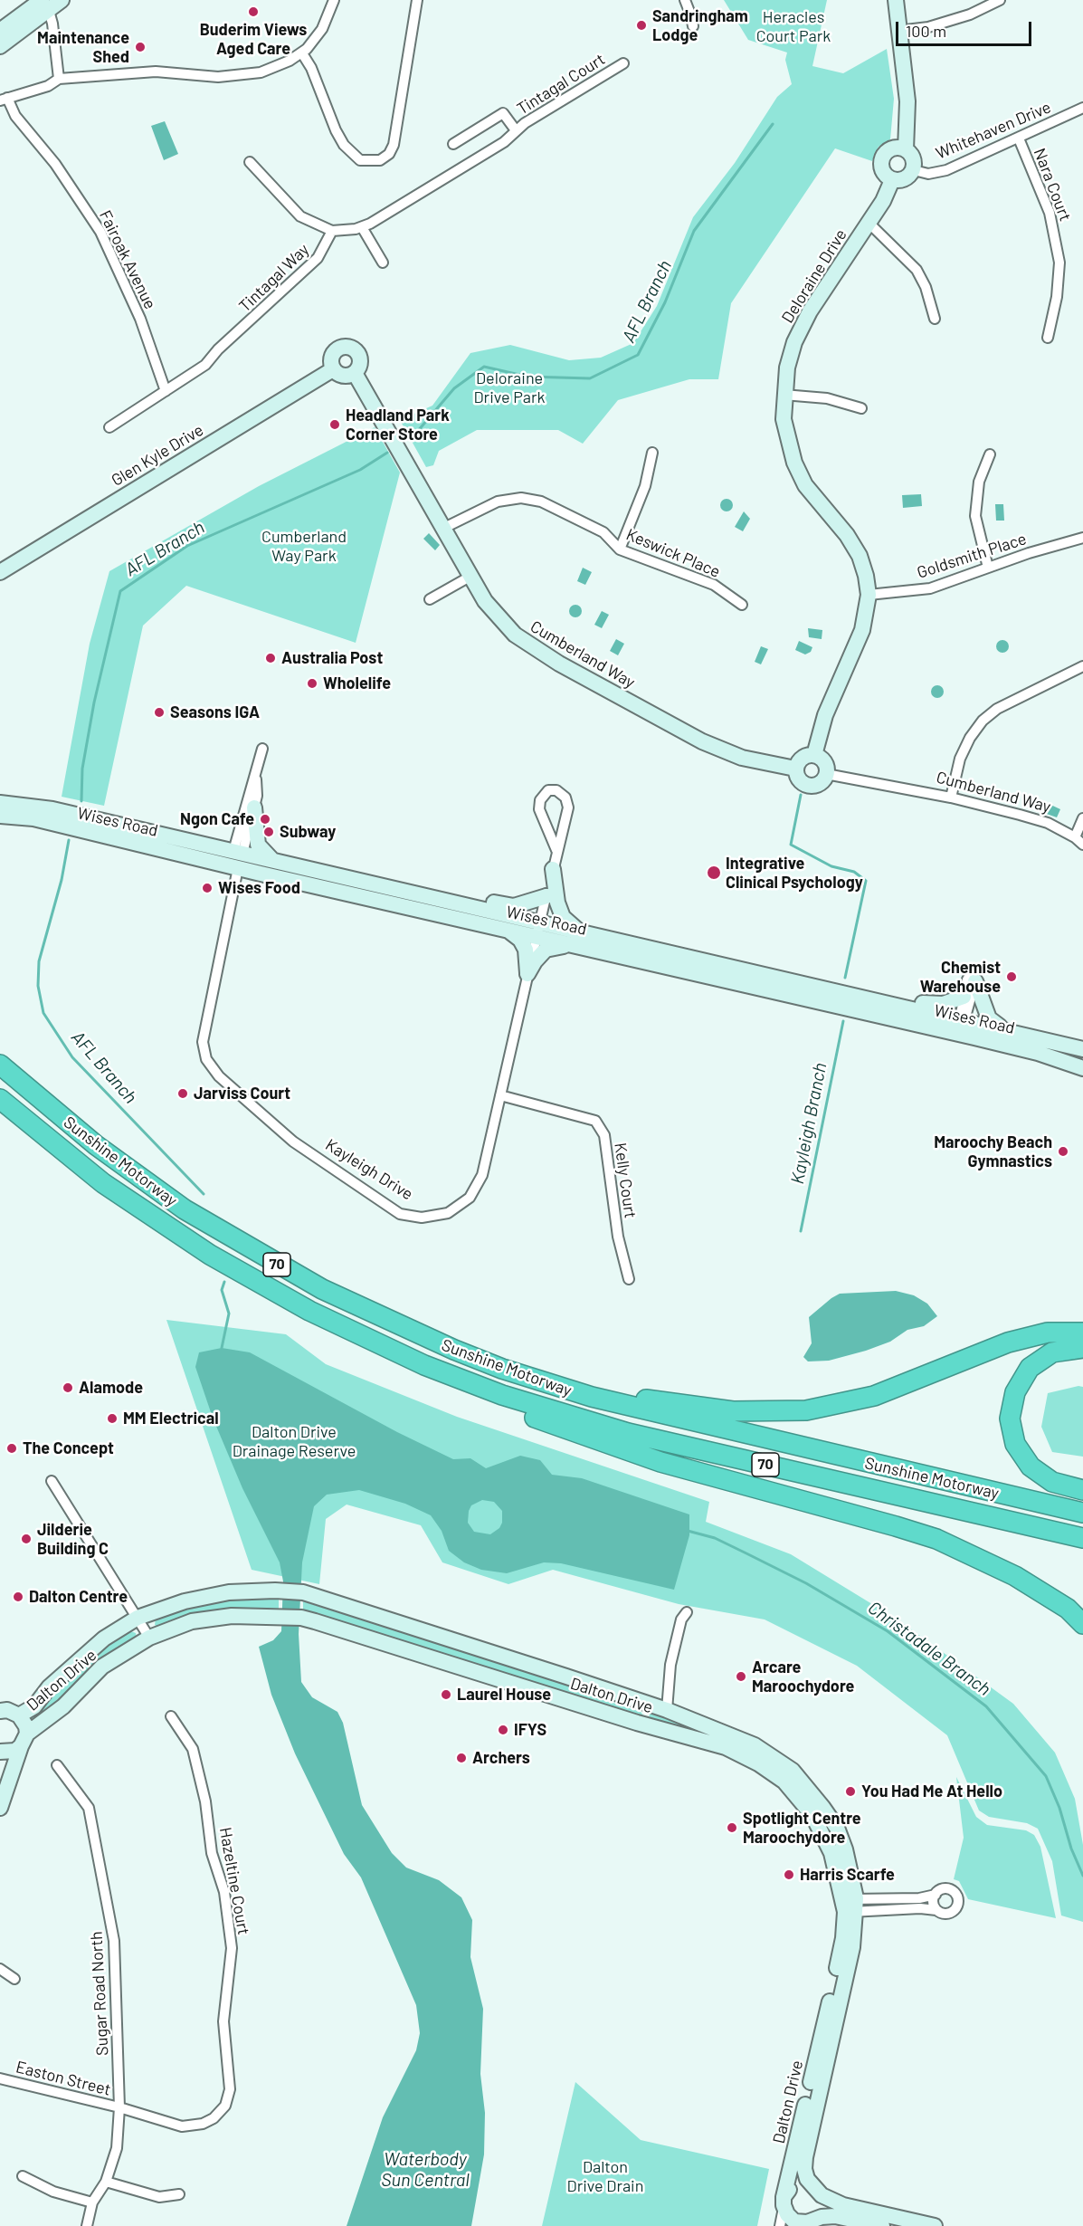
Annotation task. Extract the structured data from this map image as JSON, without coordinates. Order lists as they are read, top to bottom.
{
  "streets": {
    "highway": ["Sunshine Motorway", "70"],
    "main road": [
      "Deloraine Drive",
      "Glen Kyle Drive",
      "Cumberland Way",
      "Wises Road",
      "Kayleigh Drive",
      "Dalton Drive"
    ],
    "street": [
      "Tintagal Court",
      "Whitehaven Drive",
      "Nara Court",
      "Fairoak Avenue",
      "Tintagal Way",
      "Keswick Place",
      "Goldsmith Place",
      "Kelly Court",
      "Hazeltine Court",
      "Sugar Road North",
      "Easton Street"
    ]
  },
  "crossings": [
    ["Whitehaven Drive", "Nara Court"],
    ["Whitehaven Drive", "Deloraine Drive"],
    ["Fairoak Avenue", "Tintagal Way"],
    ["Deloraine Drive", "Goldsmith Place"],
    ["Deloraine Drive", "Cumberland Way"],
    ["Glen Kyle Drive", "Cumberland Way"],
    ["Keswick Place", "Cumberland Way"],
    ["Wises Road", "Kayleigh Drive"],
    ["Kayleigh Drive", "Kelly Court"],
    ["Hazeltine Court", "Sugar Road North"],
    ["Hazeltine Court", "Easton Street"],
    ["Sugar Road North", "Easton Street"]
  ],
  "water": [
    "AFL Branch",
    "Kayleigh Branch",
    "Christadale Branch",
    "Waterbody Sun Central"
  ],
  "parks": [
    "Heracles Court Park",
    "Deloraine Drive Park",
    "Cumberland Way Park",
    "Dalton Drive Drainage Reserve",
    "Dalton Drive Drain"
  ],
  "places": [
    "Buderim Views Aged Care",
    "Sandringham Lodge",
    "Maintenance Shed",
    "Headland Park Corner Store",
    "Australia Post",
    "Wholelife",
    "Seasons IGA",
    "Ngon Cafe",
    "Subway",
    "Integrative Clinical Psychology",
    "Wises Food",
    "Chemist Warehouse",
    "Jarviss Court",
    "Maroochy Beach Gymnastics",
    "Alamode",
    "MM Electrical",
    "The Concept",
    "Jilderie Building C",
    "Dalton Centre",
    "Arcare Maroochydore",
    "Laurel House",
    "IFYS",
    "Archers",
    "You Had Me At Hello",
    "Spotlight Centre Maroochydore",
    "Harris Scarfe"
  ],
  "scale_bar": "100 m"
}
